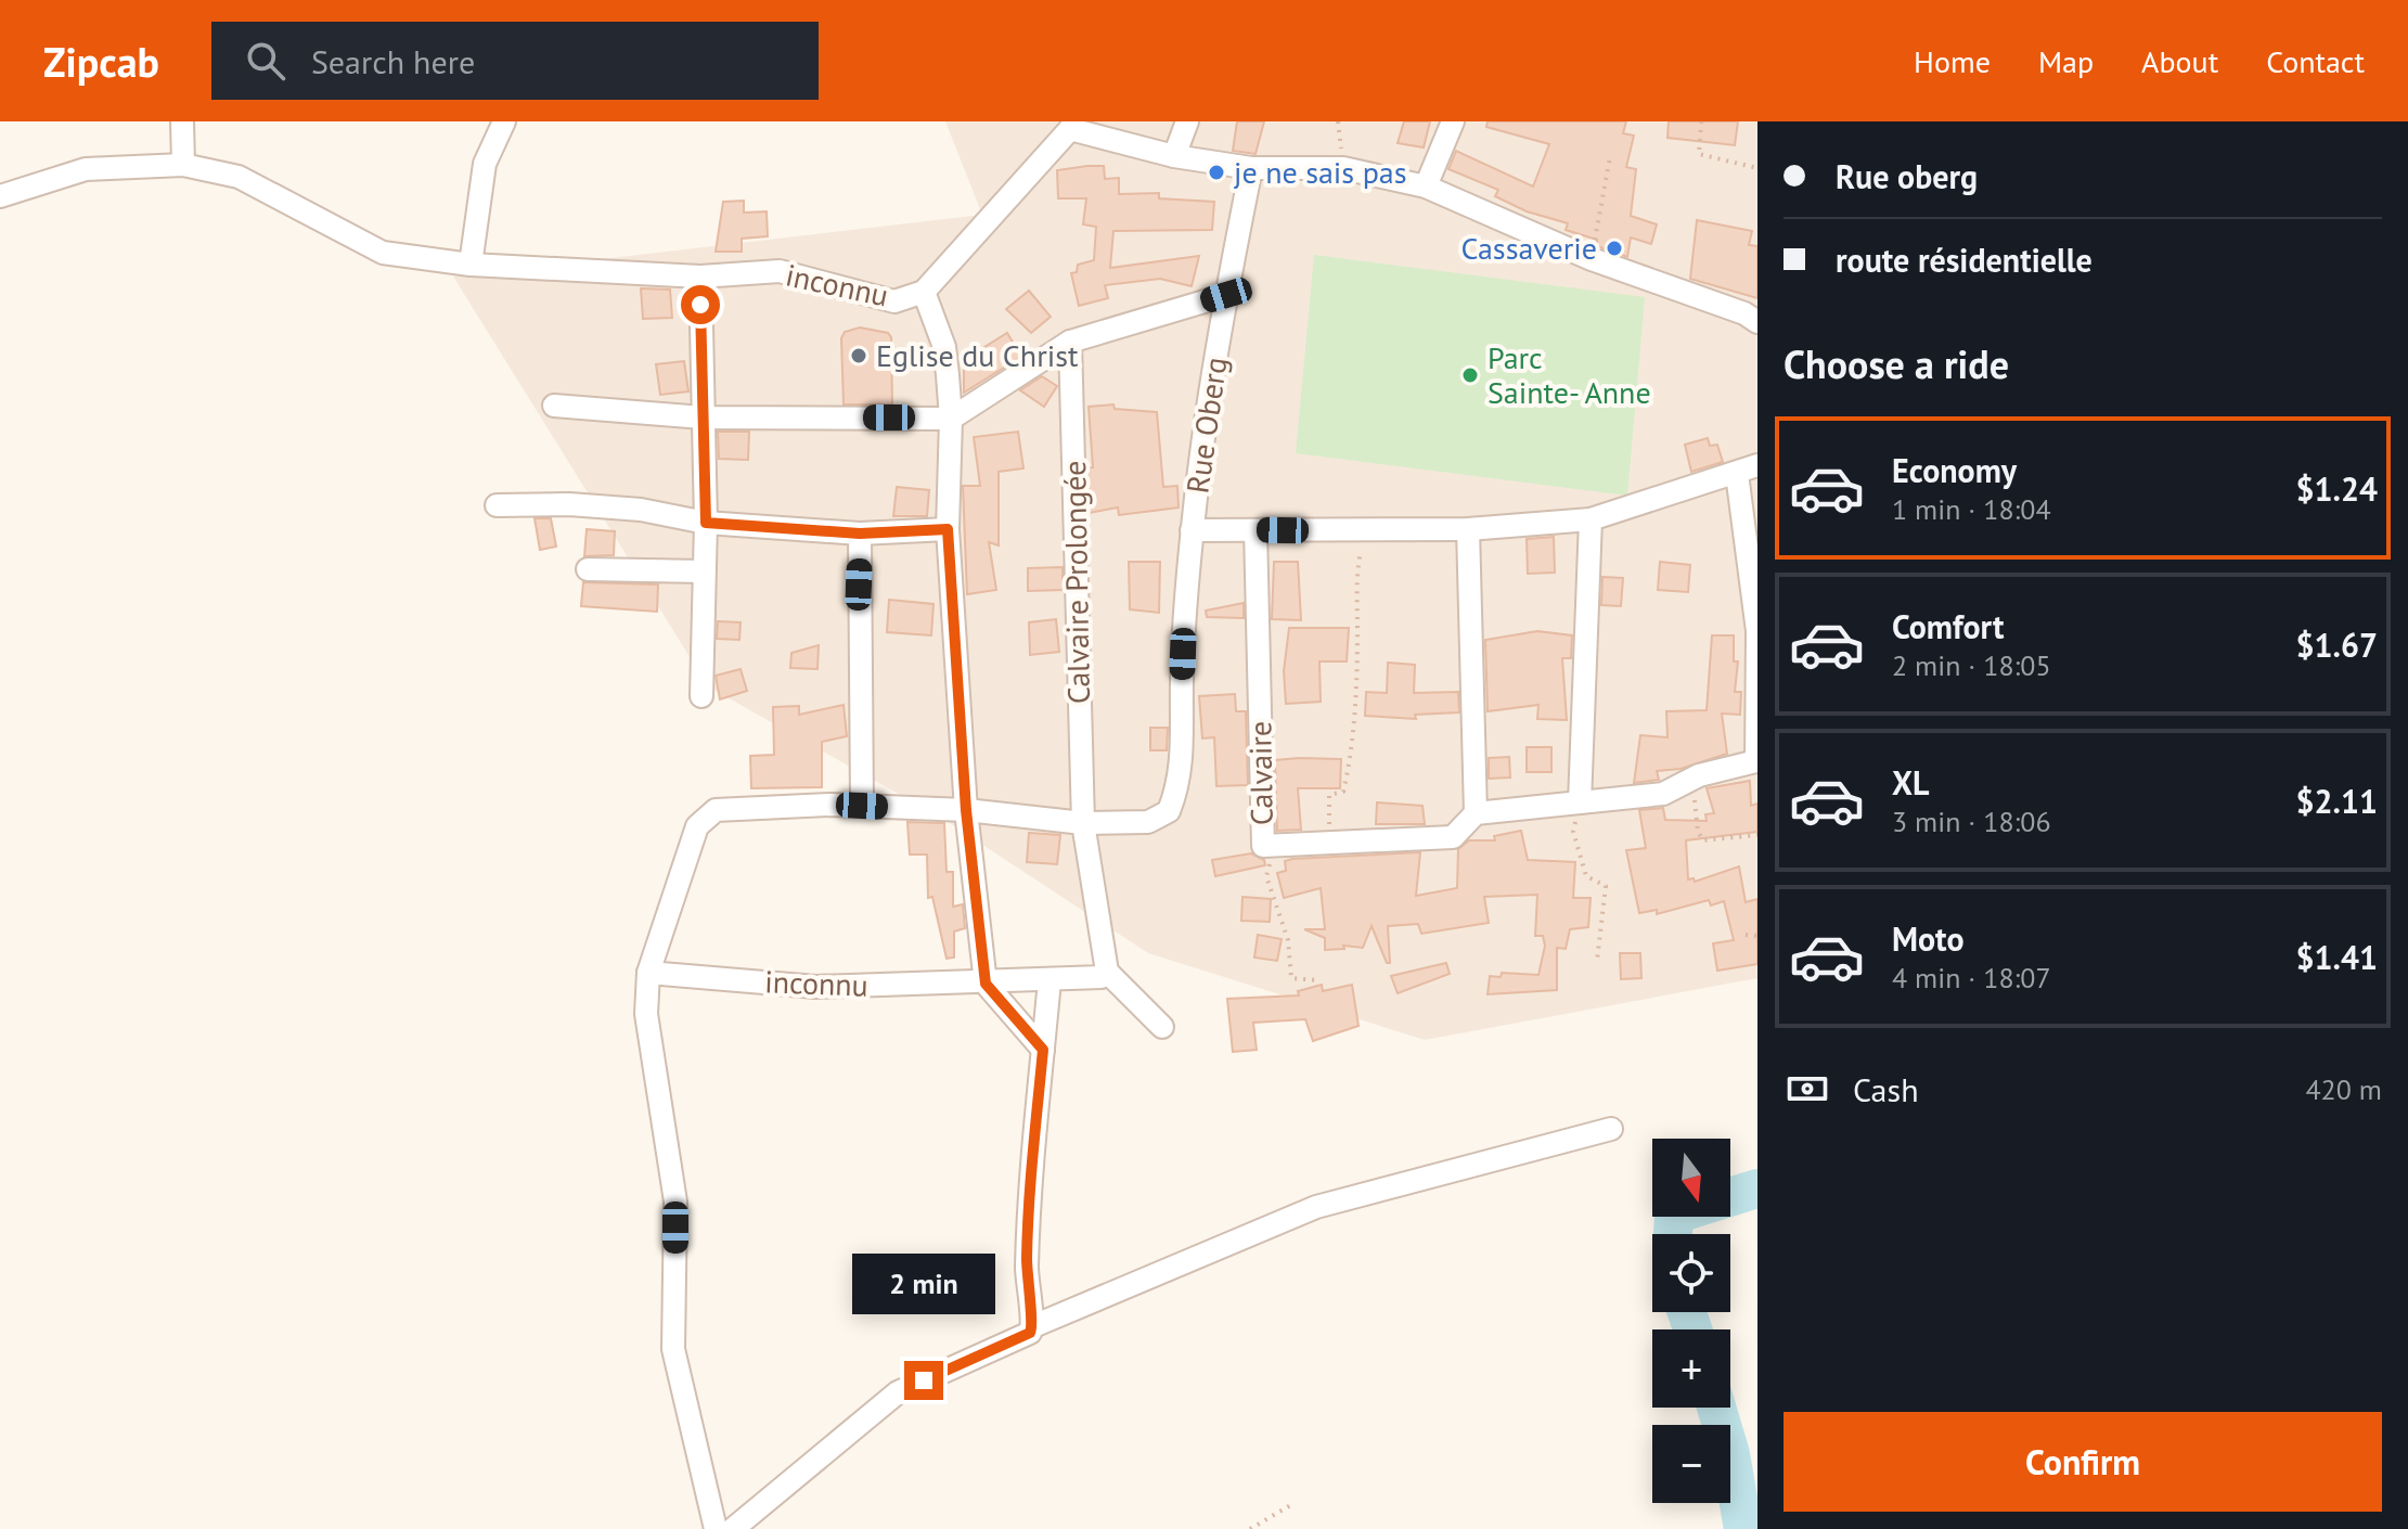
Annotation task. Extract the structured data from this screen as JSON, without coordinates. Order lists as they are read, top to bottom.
{
  "streets": {
    "street": [
      "inconnu",
      "Rue Oberg",
      "Calvaire Prolongée",
      "Calvaire"
    ]
  },
  "crossings": [
    ["Rue Oberg", "Calvaire Prolongée"]
  ],
  "places": [
    "je ne sais pas",
    "Cassaverie",
    "Eglise du Christ",
    "Parc Sainte- Anne"
  ],
  "north": "bottom",
  "page": {
    "header": "Zipcab",
    "search": "Search here",
    "nav": [
      "Home",
      "Map",
      "About",
      "Contact"
    ],
    "banner": ["Rue oberg", "route résidentielle"],
    "heading": "Choose a ride",
    "list": [
      {
        "name": "Economy",
        "note": "1 min · 18:04",
        "value": "$1.24"
      },
      {
        "name": "Comfort",
        "note": "2 min · 18:05",
        "value": "$1.67"
      },
      {
        "name": "XL",
        "note": "3 min · 18:06",
        "value": "$2.11"
      },
      {
        "name": "Moto",
        "note": "4 min · 18:07",
        "value": "$1.41"
      }
    ],
    "pay": ["Cash", "420 m"],
    "map_buttons": ["+", "−"],
    "bubble": "2 min",
    "buttons": "Confirm"
  }
}
